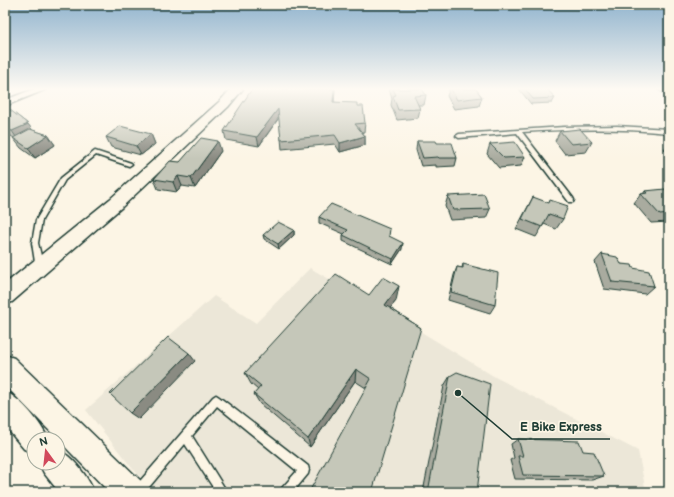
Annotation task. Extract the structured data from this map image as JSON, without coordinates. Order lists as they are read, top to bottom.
{
  "places": ["E Bike Express"],
  "north": "top"
}
